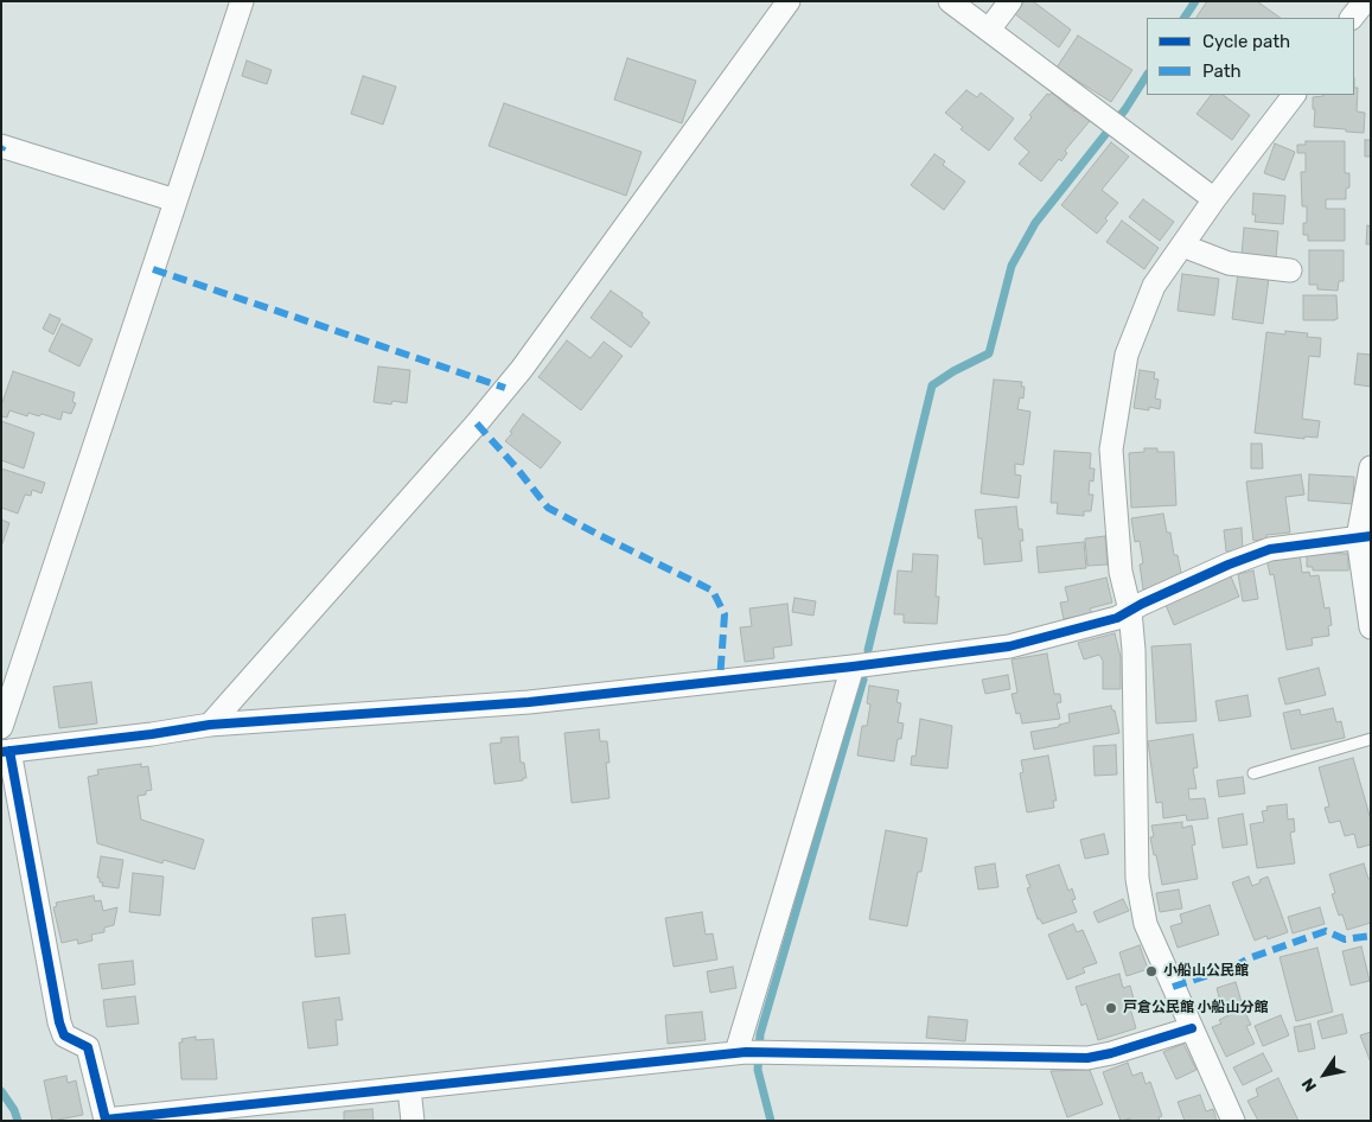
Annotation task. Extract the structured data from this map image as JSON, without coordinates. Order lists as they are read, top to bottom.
{
  "places": ["小船山公民館", "戸倉公民館 小船山分館"],
  "legend": ["Cycle path", "Path"],
  "north": "bottom left"
}
